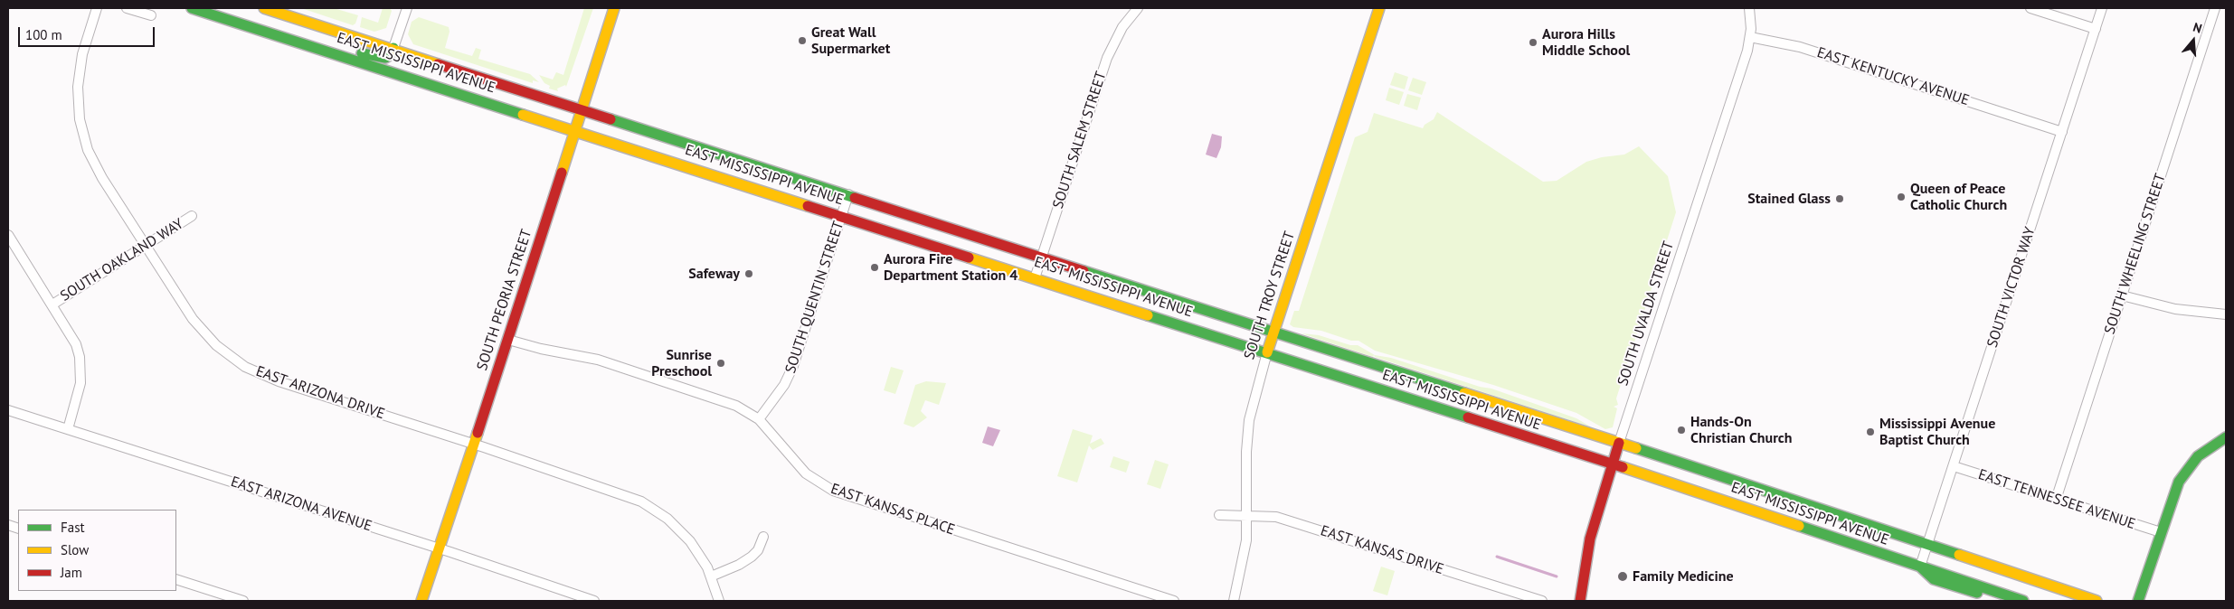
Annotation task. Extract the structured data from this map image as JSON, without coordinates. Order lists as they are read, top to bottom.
{
  "streets": {
    "main road": [
      "EAST MISSISSIPPI AVENUE",
      "SOUTH TROY STREET",
      "SOUTH PEORIA STREET",
      "SOUTH UVALDA STREET"
    ],
    "street": [
      "EAST KENTUCKY AVENUE",
      "SOUTH SALEM STREET",
      "SOUTH WHEELING STREET",
      "SOUTH OAKLAND WAY",
      "SOUTH VICTOR WAY",
      "SOUTH QUENTIN STREET",
      "EAST ARIZONA DRIVE",
      "EAST TENNESSEE AVENUE",
      "EAST ARIZONA AVENUE",
      "EAST KANSAS PLACE",
      "EAST KANSAS DRIVE"
    ]
  },
  "crossings": [
    ["EAST MISSISSIPPI AVENUE", "SOUTH SALEM STREET"],
    ["EAST MISSISSIPPI AVENUE", "SOUTH VICTOR WAY"],
    ["EAST MISSISSIPPI AVENUE", "SOUTH TROY STREET"],
    ["EAST MISSISSIPPI AVENUE", "SOUTH QUENTIN STREET"],
    ["EAST MISSISSIPPI AVENUE", "SOUTH PEORIA STREET"],
    ["EAST MISSISSIPPI AVENUE", "SOUTH UVALDA STREET"],
    ["EAST KENTUCKY AVENUE", "SOUTH VICTOR WAY"],
    ["EAST KENTUCKY AVENUE", "SOUTH UVALDA STREET"],
    ["SOUTH WHEELING STREET", "EAST TENNESSEE AVENUE"],
    ["SOUTH OAKLAND WAY", "EAST ARIZONA DRIVE"],
    ["SOUTH VICTOR WAY", "EAST TENNESSEE AVENUE"],
    ["SOUTH TROY STREET", "EAST KANSAS DRIVE"],
    ["SOUTH QUENTIN STREET", "EAST KANSAS PLACE"],
    ["SOUTH PEORIA STREET", "EAST ARIZONA DRIVE"],
    ["SOUTH PEORIA STREET", "EAST ARIZONA AVENUE"],
    ["SOUTH PEORIA STREET", "EAST KANSAS PLACE"]
  ],
  "places": [
    "Great Wall Supermarket",
    "Aurora Hills Middle School",
    "Queen of Peace Catholic Church",
    "Stained Glass",
    "Aurora Fire Department Station 4",
    "Safeway",
    "Sunrise Preschool",
    "Hands-On Christian Church",
    "Mississippi Avenue Baptist Church",
    "Family Medicine"
  ],
  "legend": ["Fast", "Slow", "Jam"],
  "scale_bar": "100 m",
  "north": "top"
}
